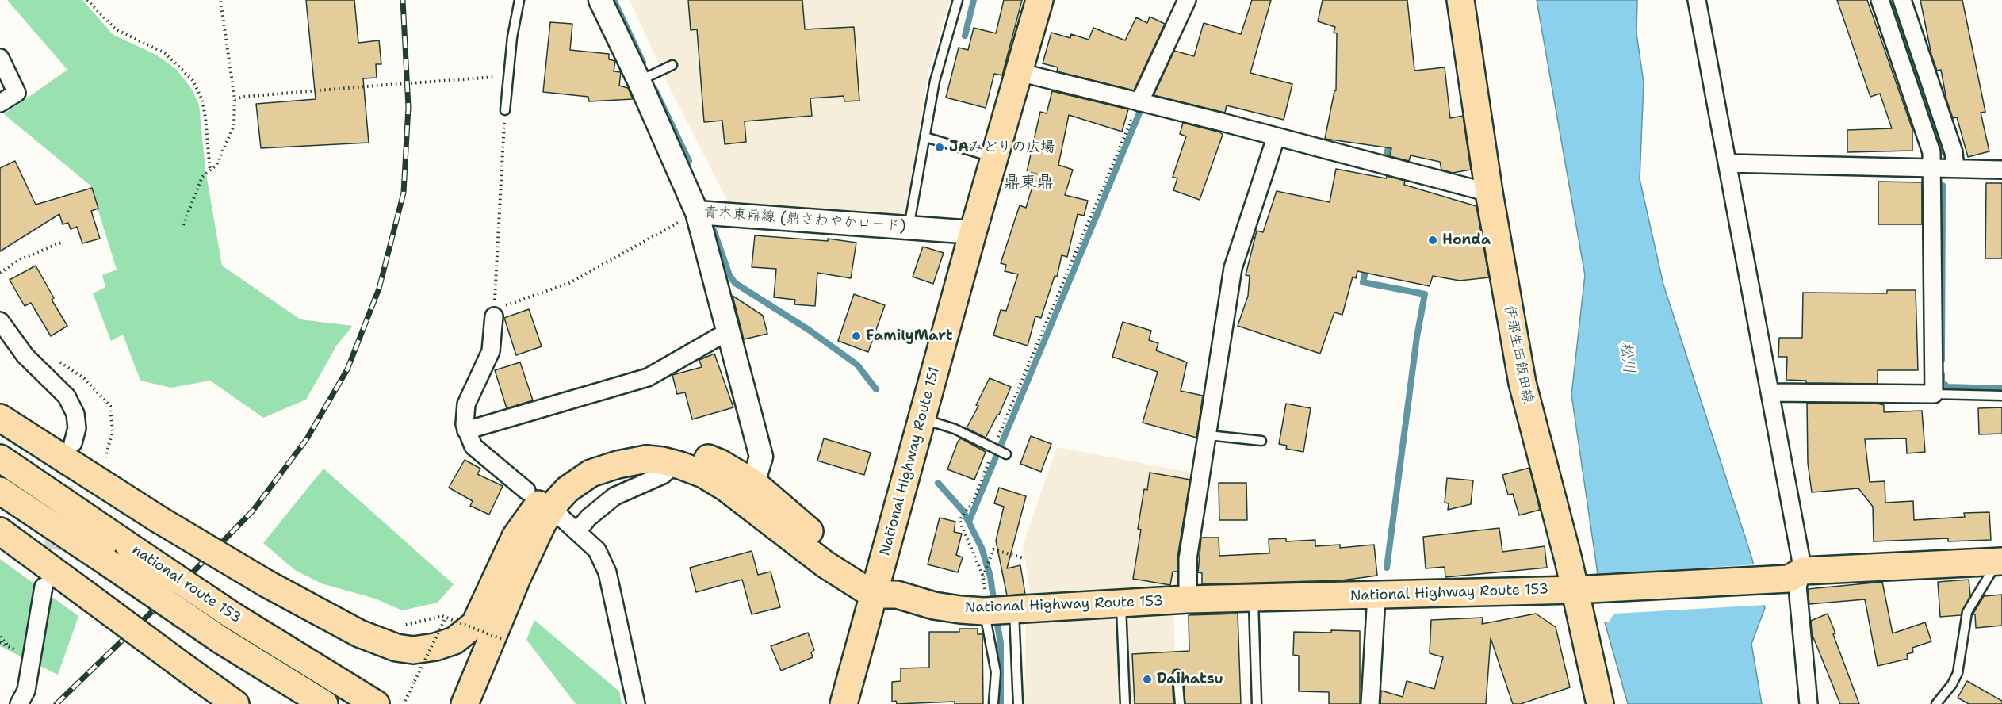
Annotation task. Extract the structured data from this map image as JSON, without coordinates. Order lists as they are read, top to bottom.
{
  "streets": {
    "main road": [
      "青木東鼎線 (鼎さわやかロード)",
      "伊那生田飯田線",
      "National Highway Route 151",
      "national route 153",
      "National Highway Route 153"
    ]
  },
  "crossings": [
    ["青木東鼎線 (鼎さわやかロード)", "National Highway Route 151"],
    ["伊那生田飯田線", "National Highway Route 153"],
    ["National Highway Route 151", "National Highway Route 153"]
  ],
  "districts": ["鼎東鼎"],
  "water": ["松川"],
  "places": [
    "JAみどりの広場",
    "Honda",
    "FamilyMart",
    "Daihatsu"
  ]
}
